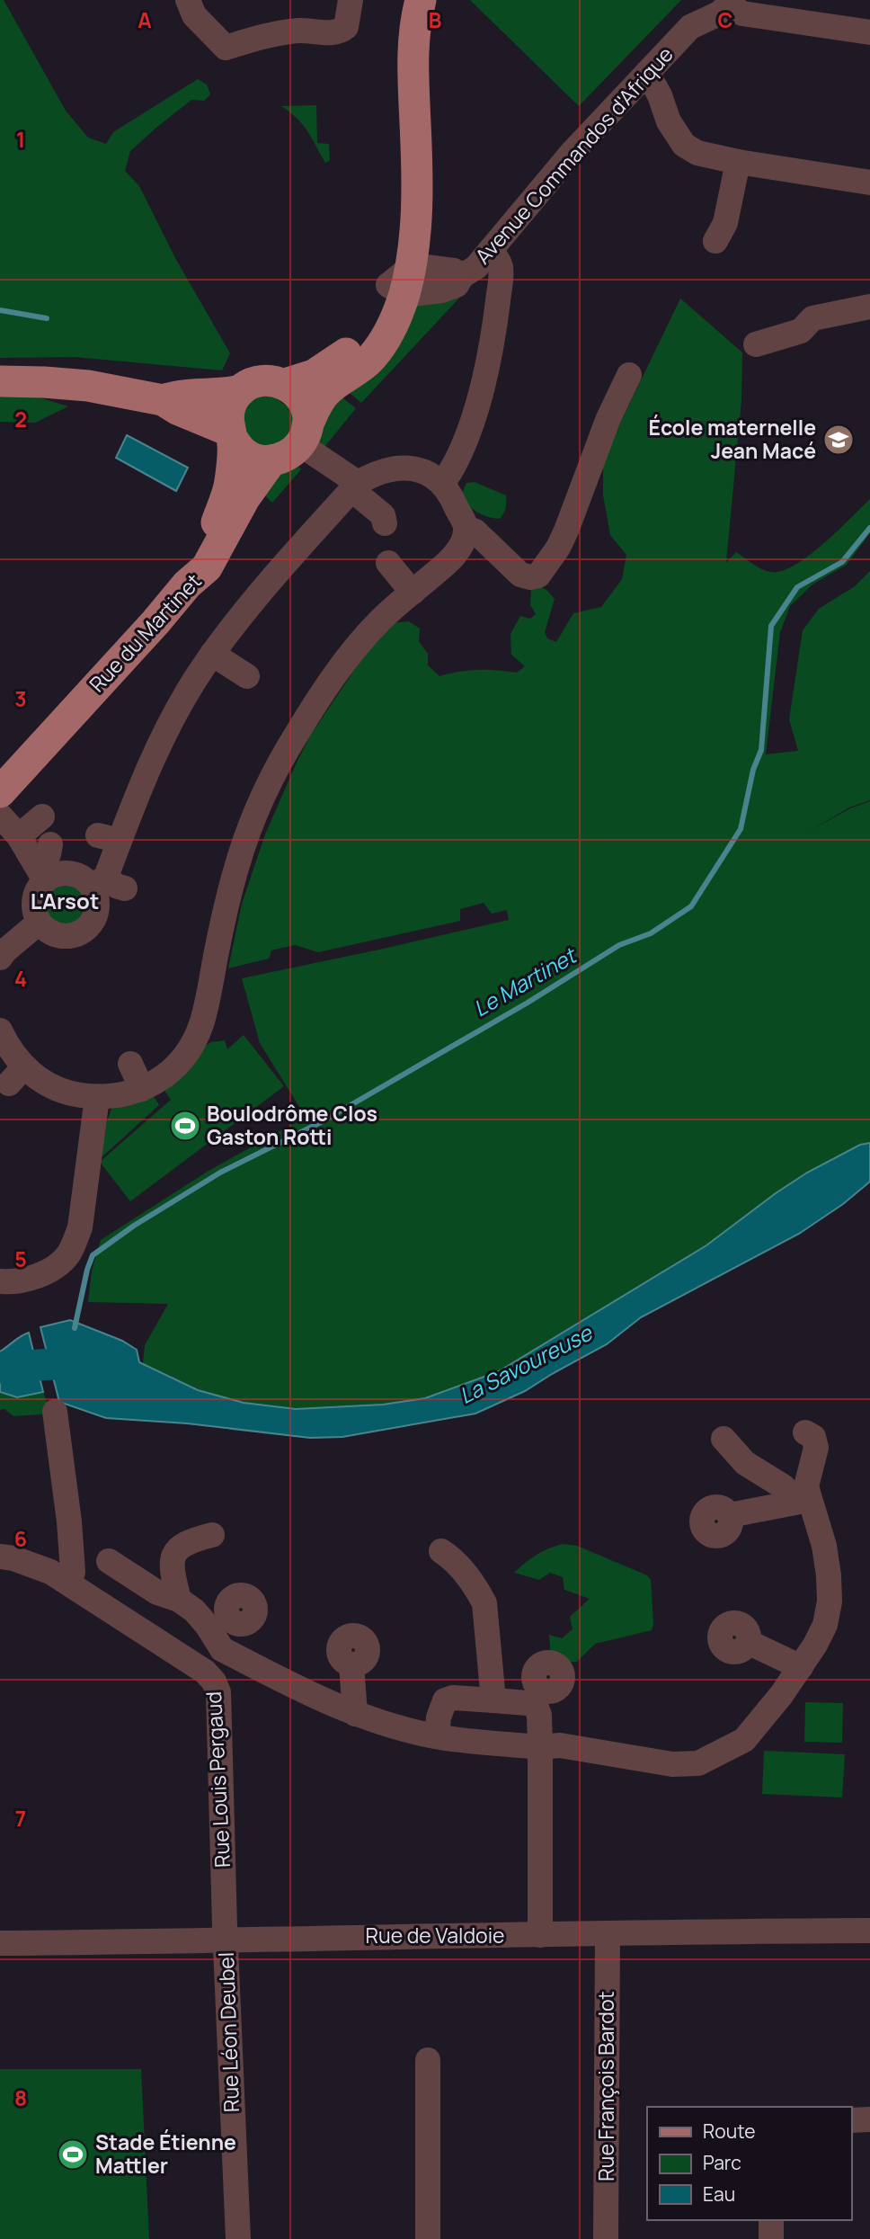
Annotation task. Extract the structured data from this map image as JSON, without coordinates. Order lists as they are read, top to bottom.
{
  "streets": {
    "main road": ["Rue du Martinet"],
    "street": [
      "Avenue Commandos d'Afrique",
      "Rue Louis Pergaud",
      "Rue de Valdoie",
      "Rue Léon Deubel",
      "Rue François Bardot"
    ]
  },
  "crossings": [
    ["Rue Louis Pergaud", "Rue de Valdoie"],
    ["Rue Louis Pergaud", "Rue Léon Deubel"],
    ["Rue de Valdoie", "Rue Léon Deubel"],
    ["Rue de Valdoie", "Rue François Bardot"]
  ],
  "districts": ["L'Arsot"],
  "water": ["Le Martinet", "La Savoureuse"],
  "places": {
    "school or university": ["École maternelle Jean Macé"],
    "sports": ["Boulodrôme Clos Gaston Rotti", "Stade Étienne Mattler"]
  },
  "legend": ["Route", "Parc", "Eau"],
  "grid": {
    "columns": ["A", "B", "C"],
    "rows": [
      "1",
      "2",
      "3",
      "4",
      "5",
      "6",
      "7",
      "8"
    ]
  }
}
